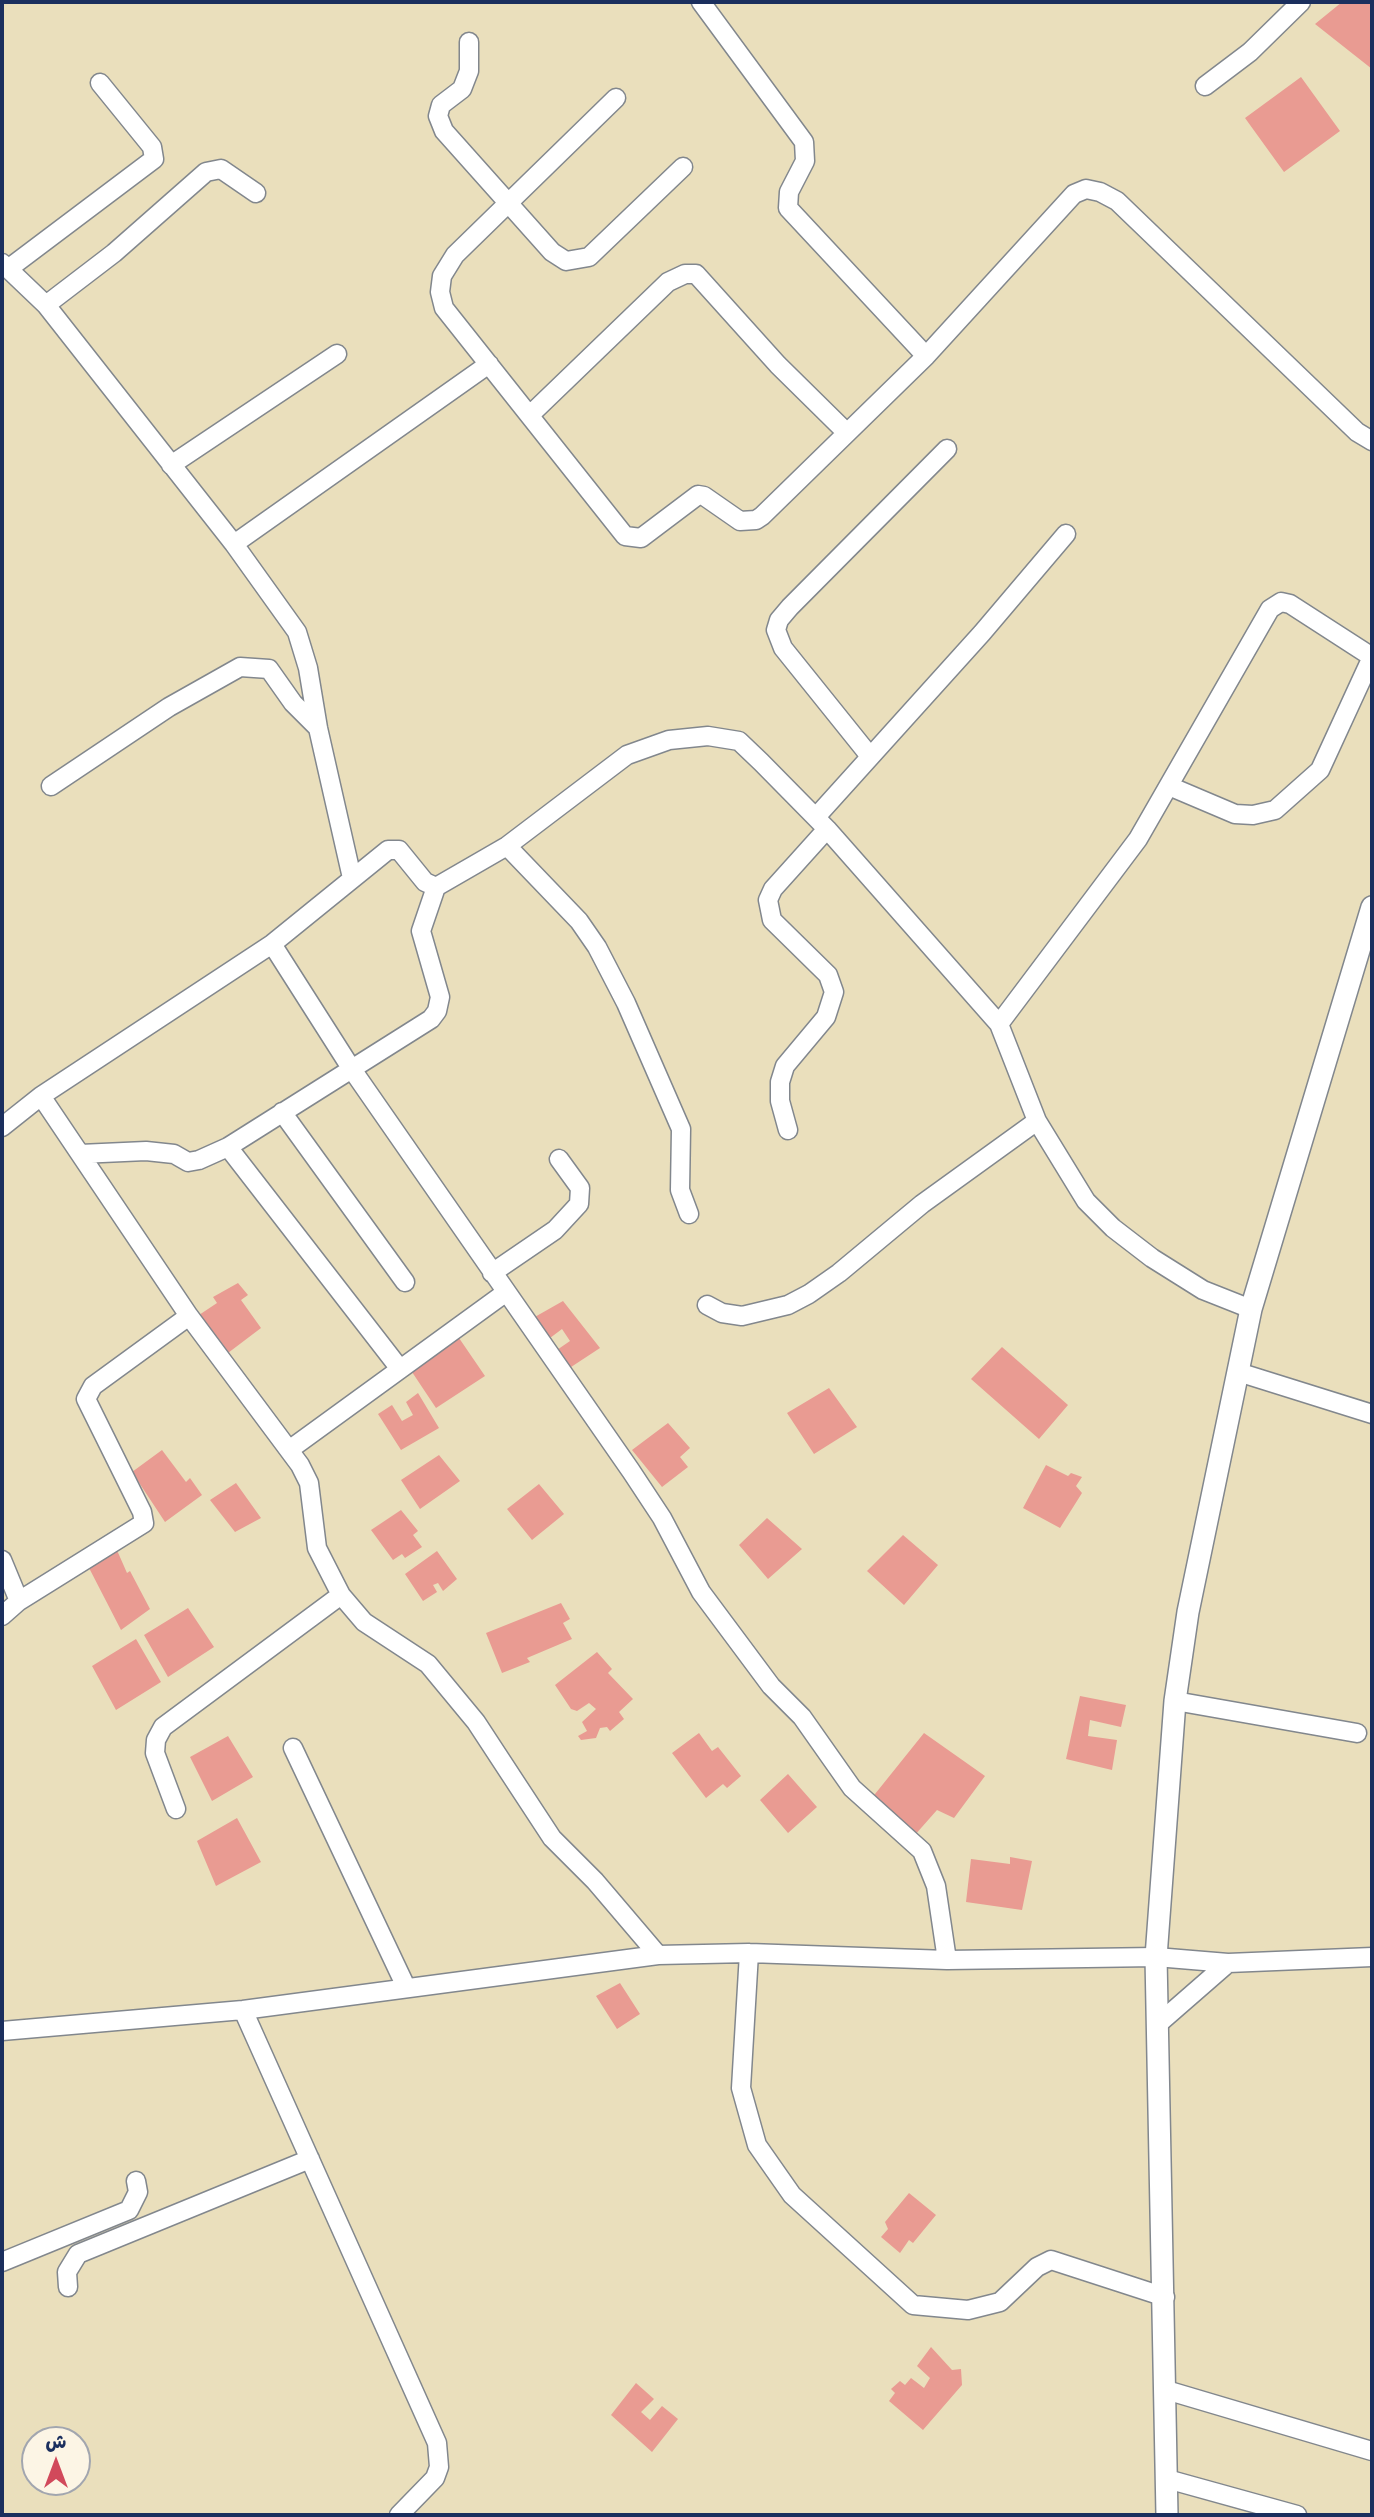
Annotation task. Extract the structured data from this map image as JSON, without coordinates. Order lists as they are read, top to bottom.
{
  "north": "top"
}
